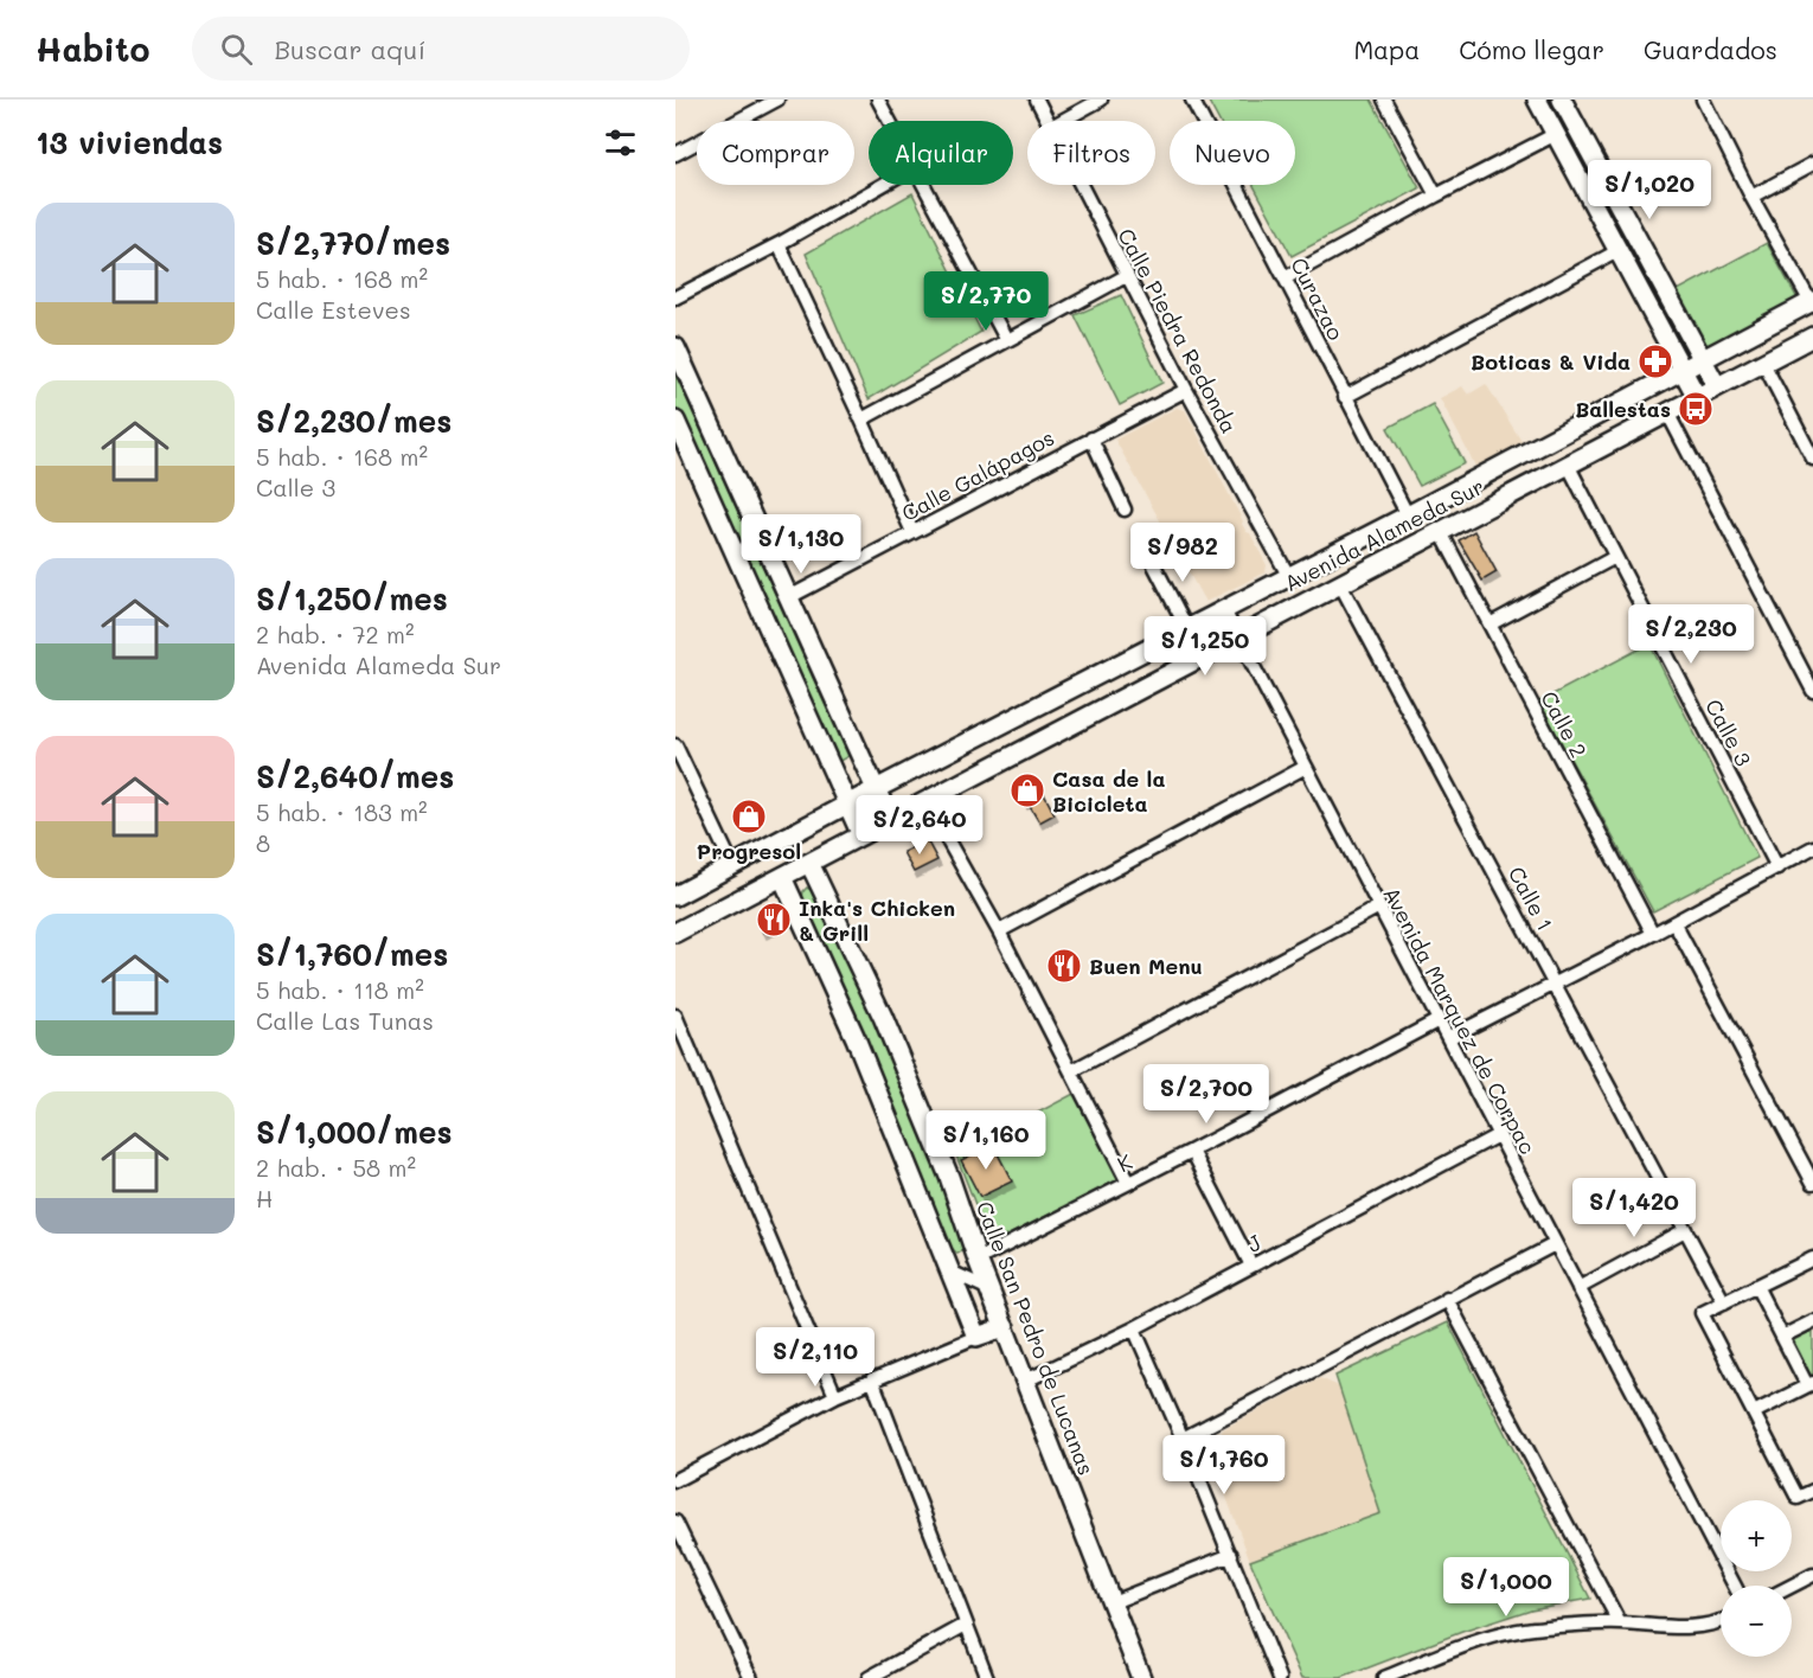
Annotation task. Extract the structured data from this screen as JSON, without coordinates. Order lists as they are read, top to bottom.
{
  "streets": {
    "street": [
      "Curazao",
      "Calle Piedra Redonda",
      "Calle Galápagos",
      "Avenida Alameda Sur",
      "Calle 2",
      "Calle 3",
      "Calle 1",
      "Avenida Marquez de Corpac",
      "K",
      "J",
      "Calle San Pedro de Lucanas"
    ]
  },
  "crossings": [
    ["Curazao", "Avenida Alameda Sur"],
    ["Calle Piedra Redonda", "Calle Galápagos"],
    ["Calle Piedra Redonda", "Avenida Alameda Sur"],
    ["Avenida Alameda Sur", "Calle 2"],
    ["Avenida Alameda Sur", "Calle 3"],
    ["Avenida Alameda Sur", "Calle 1"],
    ["Avenida Alameda Sur", "Avenida Marquez de Corpac"],
    ["Avenida Alameda Sur", "Calle San Pedro de Lucanas"],
    ["Avenida Marquez de Corpac", "K"],
    ["Avenida Marquez de Corpac", "J"],
    ["K", "Calle San Pedro de Lucanas"],
    ["J", "Calle San Pedro de Lucanas"]
  ],
  "places": {
    "pharmacy": ["Boticas & Vida"],
    "bus stop": ["Ballestas"],
    "shop": ["Casa de la Bicicleta", "Progresol"],
    "restaurant": ["Inka's Chicken & Grill", "Buen Menu"]
  },
  "page": {
    "header": "Habito",
    "search": "Buscar aquí",
    "nav": ["Mapa", "Cómo llegar", "Guardados"],
    "heading": "13 viviendas",
    "chip": [
      "Comprar",
      "Alquilar",
      "Filtros",
      "Nuevo"
    ],
    "price": [
      "S/1,020",
      "S/2,770",
      "S/1,130",
      "S/982",
      "S/2,230",
      "S/1,250",
      "S/2,640",
      "S/2,700",
      "S/1,160",
      "S/1,420",
      "S/2,110",
      "S/1,760",
      "S/1,000"
    ],
    "list": [
      {
        "name": "S/2,770/mes",
        "note": "5 hab. · 168 m² · Calle Esteves"
      },
      {
        "name": "S/2,230/mes",
        "note": "5 hab. · 168 m² · Calle 3"
      },
      {
        "name": "S/1,250/mes",
        "note": "2 hab. · 72 m² · Avenida Alameda Sur"
      },
      {
        "name": "S/2,640/mes",
        "note": "5 hab. · 183 m² · 8"
      },
      {
        "name": "S/1,760/mes",
        "note": "5 hab. · 118 m² · Calle Las Tunas"
      },
      {
        "name": "S/1,000/mes",
        "note": "2 hab. · 58 m² · H"
      }
    ],
    "map_buttons": ["+", "−"]
  }
}
